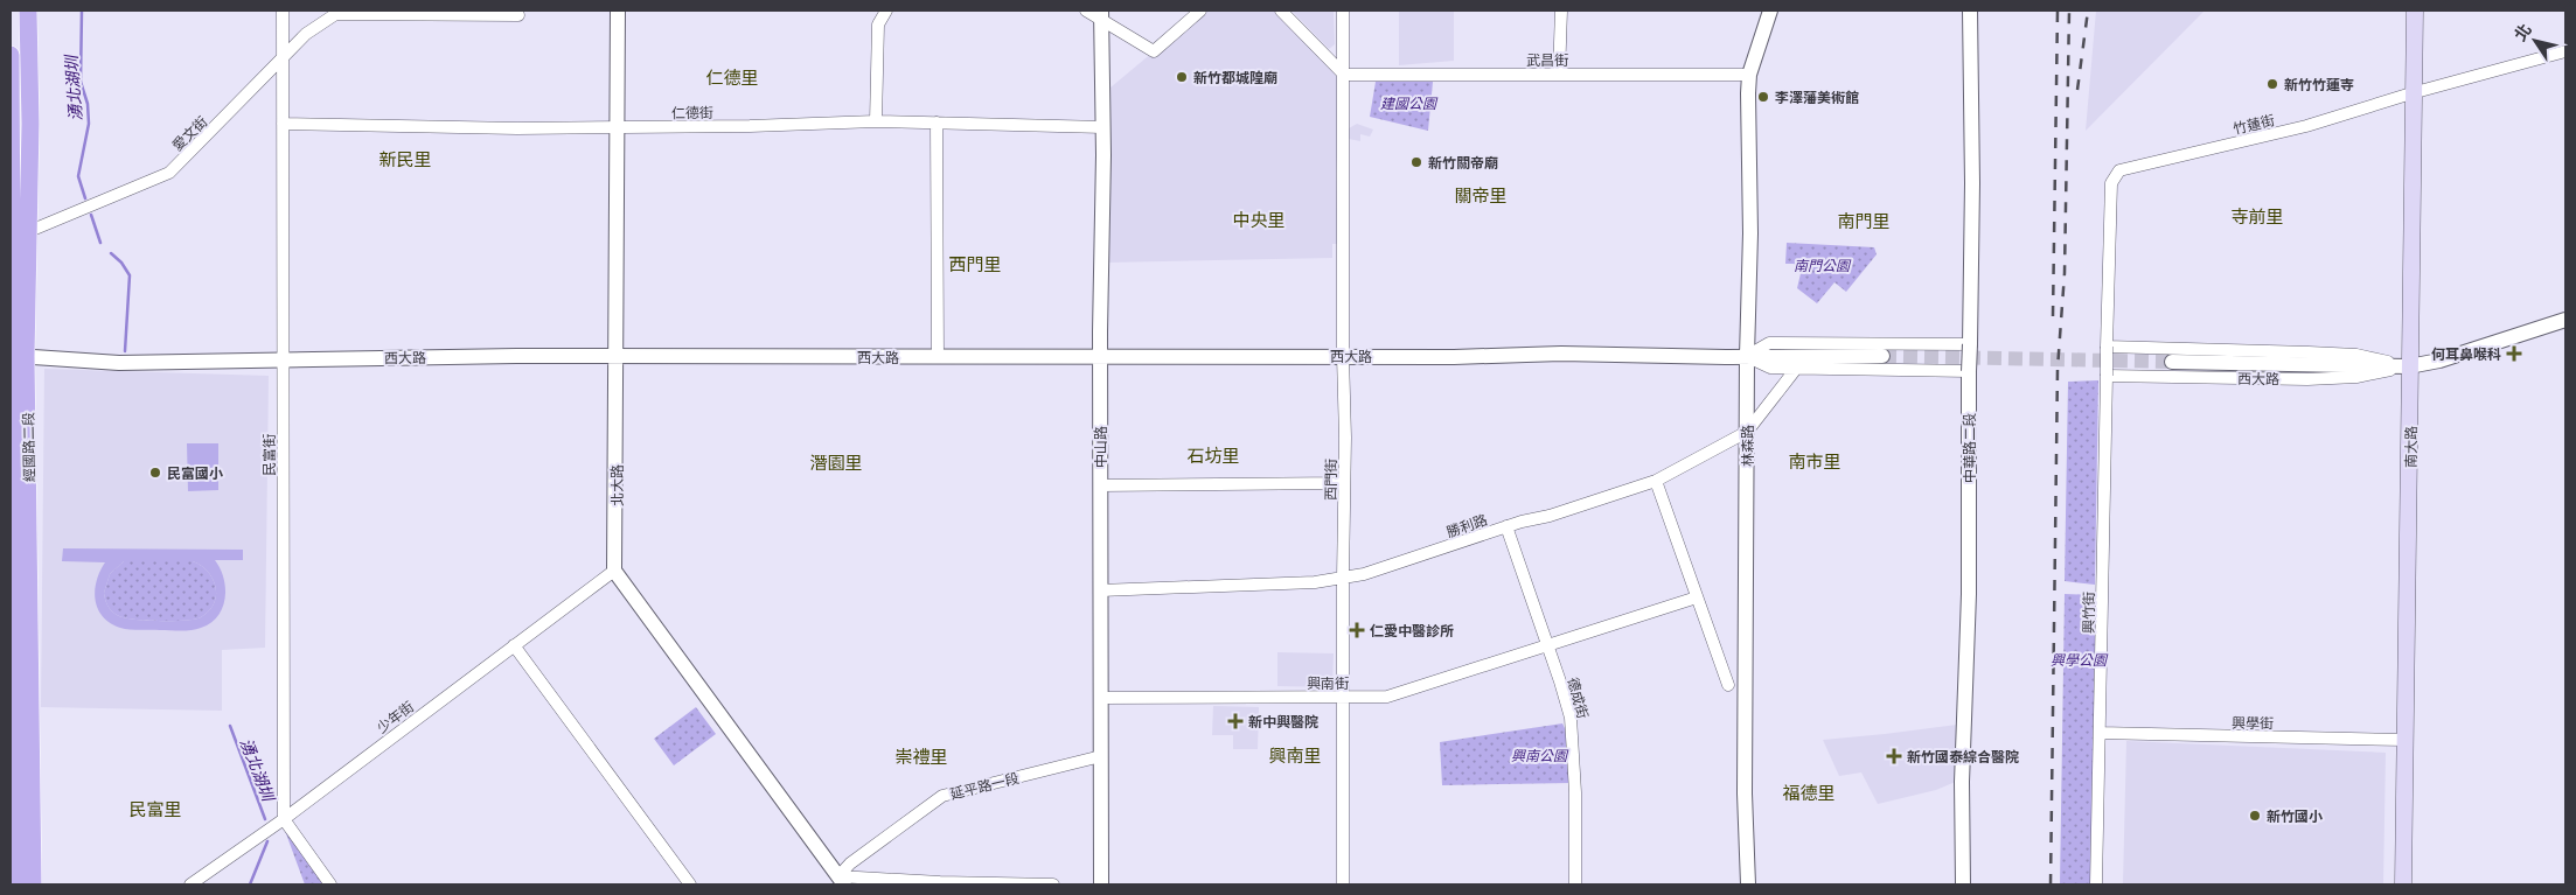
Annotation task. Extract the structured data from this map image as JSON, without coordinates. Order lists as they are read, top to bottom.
{
  "streets": {
    "main road": ["經國路二段", "南大路"],
    "street": [
      "武昌街",
      "仁德街",
      "竹蓮街",
      "愛文街",
      "西大路",
      "林森路",
      "中山路",
      "中華路二段",
      "民富街",
      "西門街",
      "北大路",
      "勝利路",
      "興竹街",
      "興南街",
      "德成街",
      "少年街",
      "興學街",
      "延平路一段"
    ]
  },
  "crossings": [
    ["武昌街", "林森路"],
    ["武昌街", "西門街"],
    ["仁德街", "中山路"],
    ["仁德街", "民富街"],
    ["仁德街", "北大路"],
    ["竹蓮街", "西大路"],
    ["竹蓮街", "南大路"],
    ["竹蓮街", "興竹街"],
    ["愛文街", "經國路二段"],
    ["愛文街", "民富街"],
    ["西大路", "林森路"],
    ["西大路", "經國路二段"],
    ["西大路", "中山路"],
    ["西大路", "南大路"],
    ["西大路", "中華路二段"],
    ["西大路", "民富街"],
    ["西大路", "西門街"],
    ["西大路", "北大路"],
    ["西大路", "勝利路"],
    ["西大路", "興竹街"],
    ["林森路", "勝利路"],
    ["中山路", "勝利路"],
    ["中山路", "興南街"],
    ["中山路", "延平路一段"],
    ["南大路", "興學街"],
    ["民富街", "少年街"],
    ["西門街", "勝利路"],
    ["西門街", "興南街"],
    ["北大路", "少年街"],
    ["勝利路", "德成街"],
    ["興竹街", "興學街"],
    ["興南街", "德成街"]
  ],
  "districts": [
    "仁德里",
    "新民里",
    "關帝里",
    "寺前里",
    "中央里",
    "南門里",
    "西門里",
    "石坊里",
    "南市里",
    "潛園里",
    "興南里",
    "崇禮里",
    "福德里",
    "民富里"
  ],
  "water": ["湧北湖圳"],
  "parks": [
    "建國公園",
    "南門公園",
    "興學公園",
    "興南公園"
  ],
  "places": {
    "other": [
      "新竹都城隍廟",
      "新竹竹蓮寺",
      "李澤藩美術館",
      "新竹關帝廟",
      "民富國小",
      "新竹國小"
    ],
    "health": [
      "何耳鼻喉科",
      "仁愛中醫診所",
      "新中興醫院",
      "新竹國泰綜合醫院"
    ]
  },
  "north": "top left"
}
